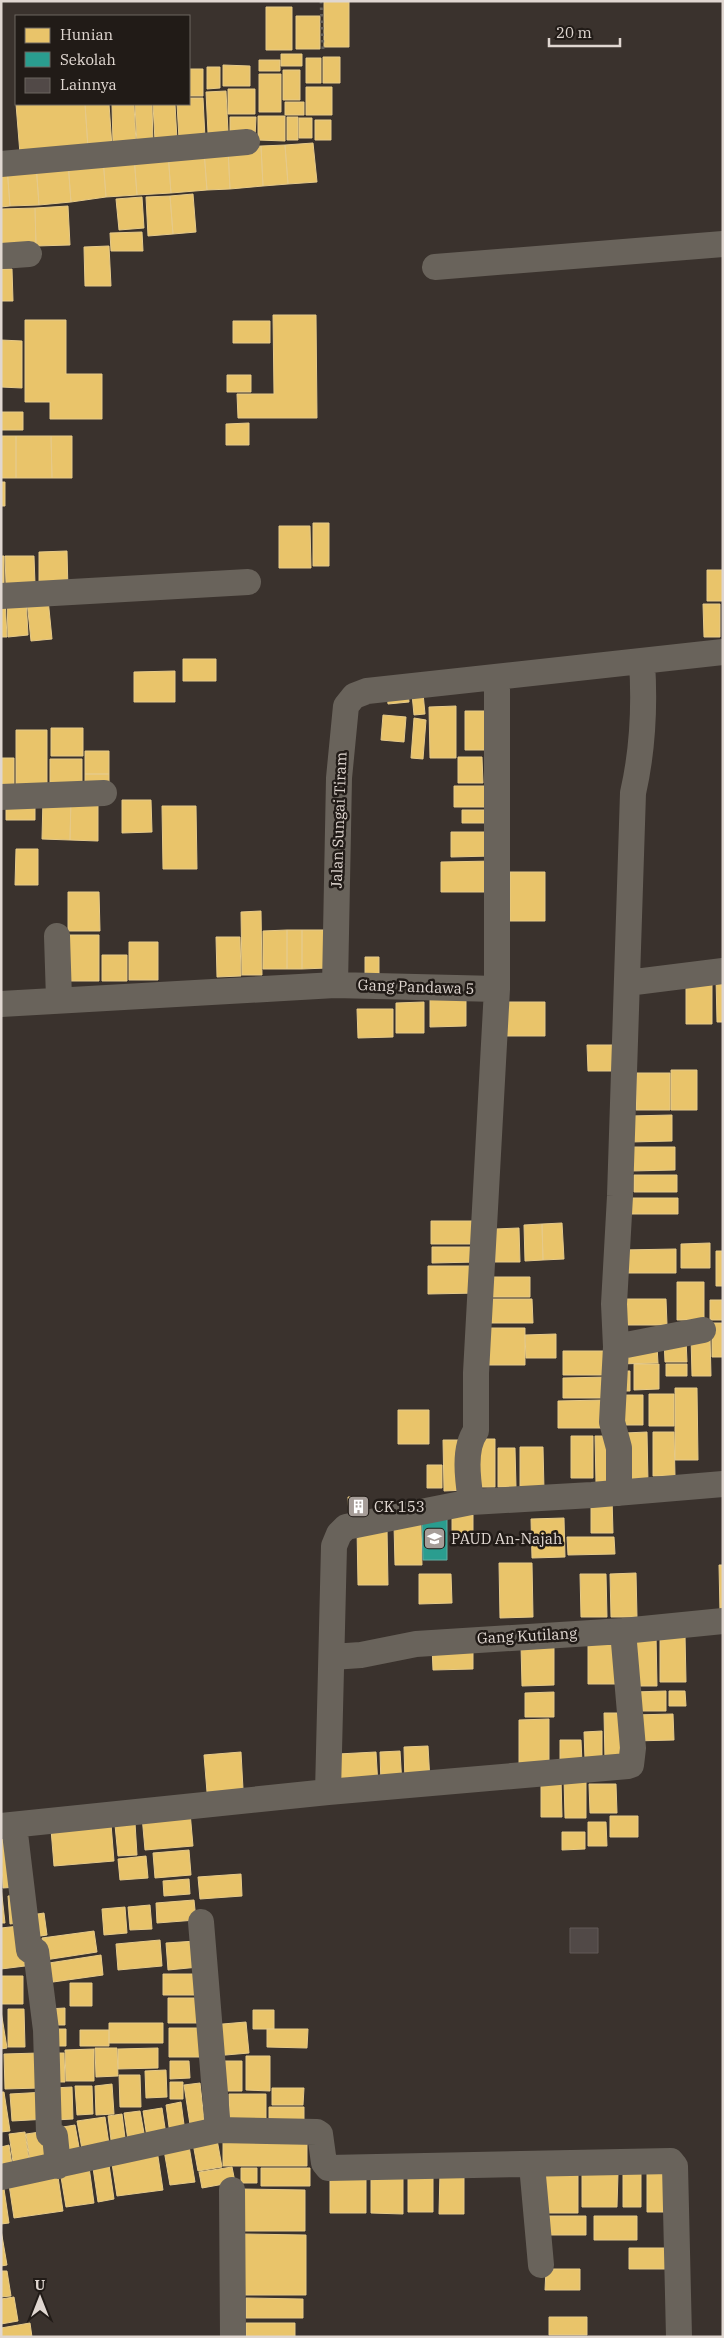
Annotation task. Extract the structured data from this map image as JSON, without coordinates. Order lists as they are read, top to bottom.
{
  "streets": {
    "street": ["Jalan Sungai Tiram", "Gang Pandawa 5", "Gang Kutilang"]
  },
  "crossings": [
    ["Jalan Sungai Tiram", "Gang Pandawa 5"]
  ],
  "places": {
    "building": ["CK 153"],
    "school or university": ["PAUD An-Najah"]
  },
  "legend": ["Hunian", "Sekolah", "Lainnya"],
  "scale_bar": "20 m",
  "north": "top"
}
